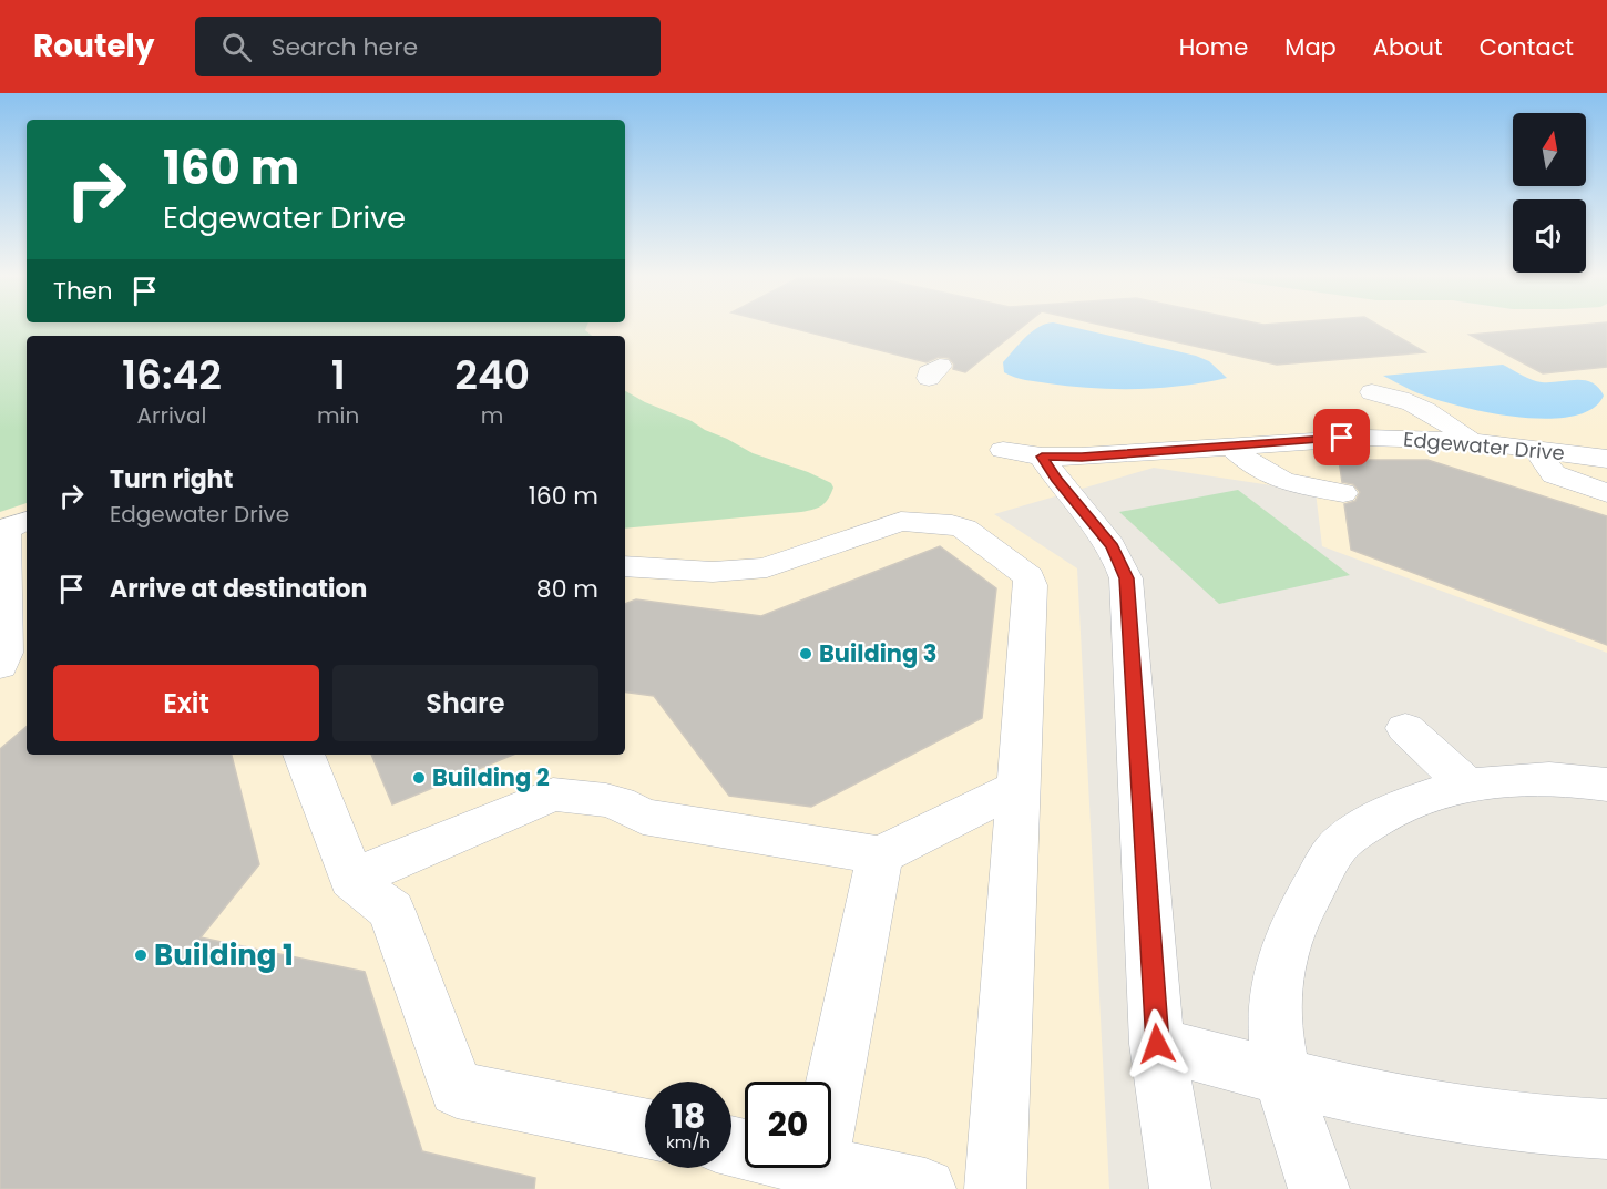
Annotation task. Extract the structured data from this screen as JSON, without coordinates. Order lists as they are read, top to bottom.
{
  "streets": {
    "street": ["Edgewater Drive"]
  },
  "places": ["Building 3", "Building 2", "Building 1"],
  "north": "top",
  "page": {
    "header": "Routely",
    "search": "Search here",
    "nav": [
      "Home",
      "Map",
      "About",
      "Contact"
    ],
    "turn": ["160 m", "Edgewater Drive"],
    "then": "Then",
    "eta": [
      "16:42",
      "Arrival",
      "1",
      "min",
      "240",
      "m"
    ],
    "list": [
      {
        "name": "Turn right",
        "note": "Edgewater Drive",
        "value": "160 m"
      },
      {
        "name": "Arrive at destination",
        "value": "80 m"
      }
    ],
    "buttons": ["Exit", "Share"],
    "speed": "18 km/h",
    "limit": "20"
  }
}
